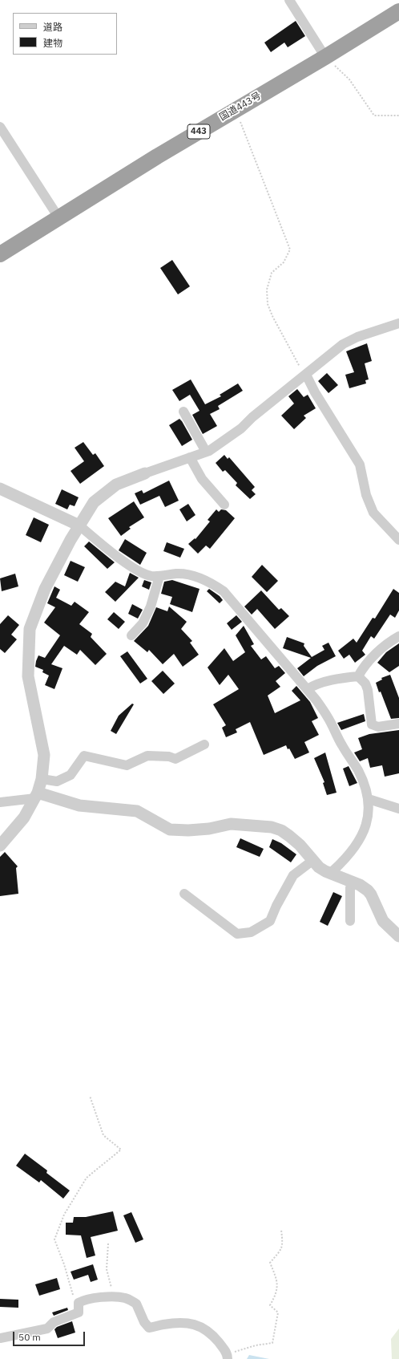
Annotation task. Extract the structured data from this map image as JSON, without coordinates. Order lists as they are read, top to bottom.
{
  "streets": {
    "highway": ["国道443号", "443"]
  },
  "legend": ["道路", "建物"],
  "scale_bar": "50 m"
}
